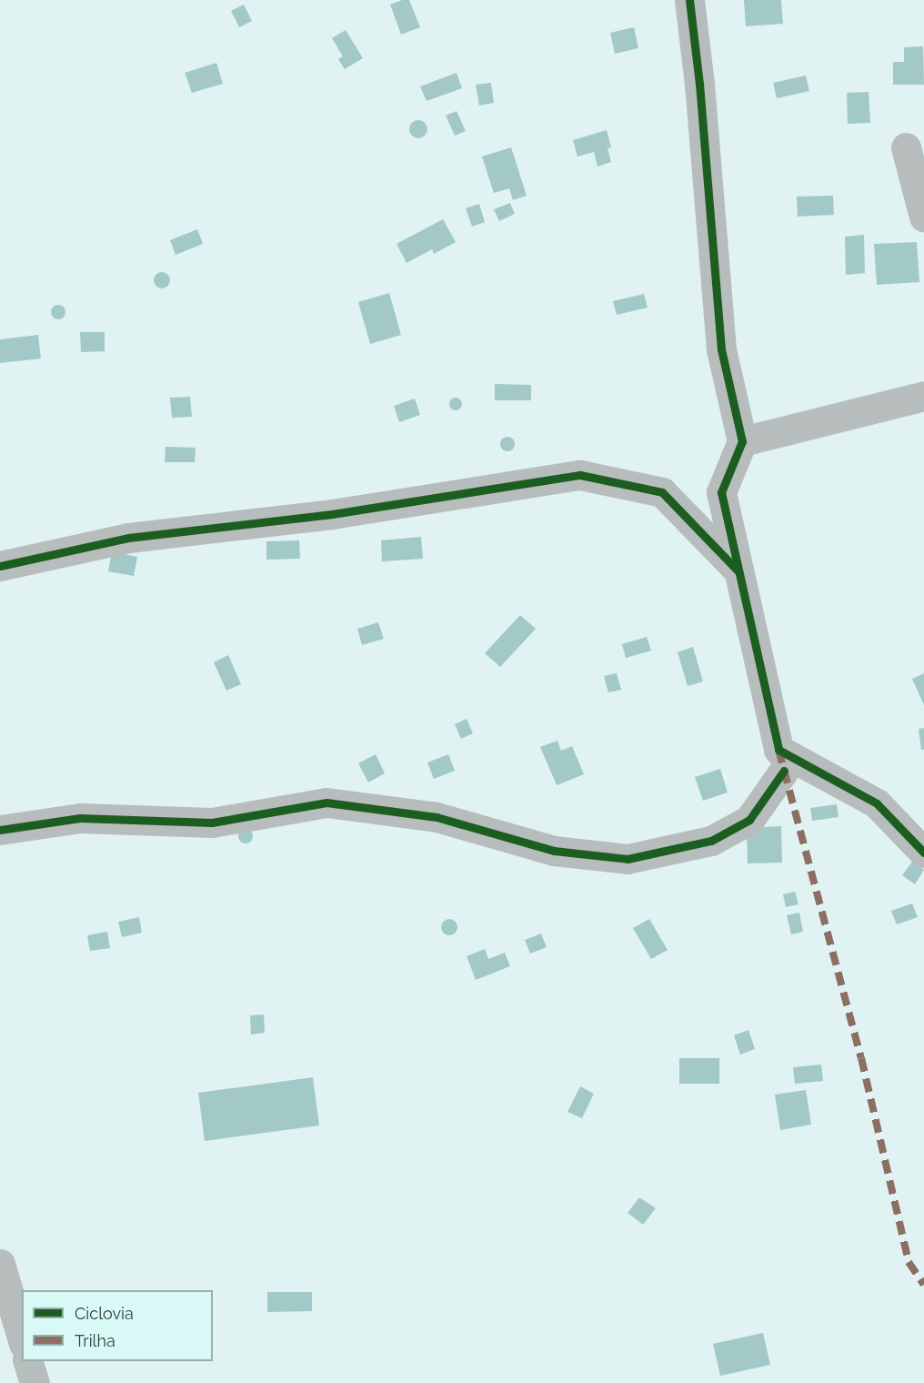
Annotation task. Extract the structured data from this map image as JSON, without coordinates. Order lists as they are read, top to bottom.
{
  "legend": ["Ciclovia", "Trilha"]
}
